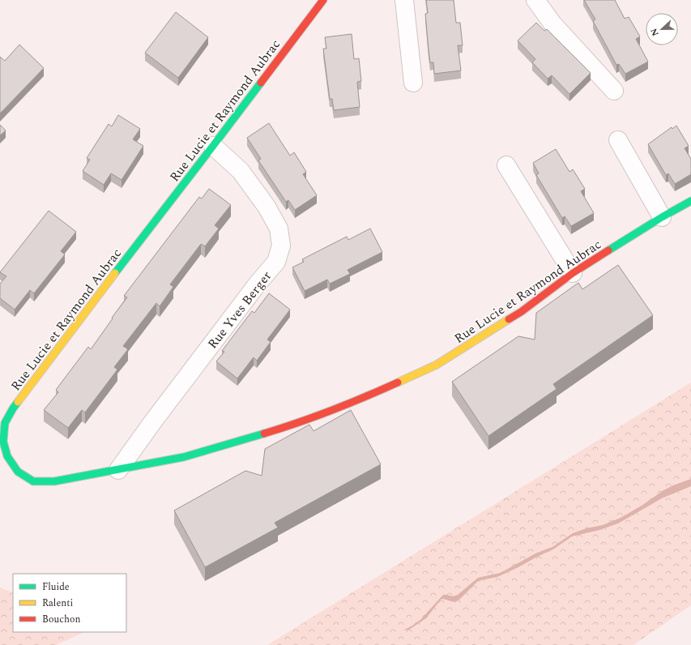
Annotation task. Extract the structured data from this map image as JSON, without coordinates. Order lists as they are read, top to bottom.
{
  "streets": {
    "street": ["Rue Lucie et Raymond Aubrac", "Rue Yves Berger"]
  },
  "crossings": [
    ["Rue Lucie et Raymond Aubrac", "Rue Yves Berger"]
  ],
  "legend": ["Fluide", "Ralenti", "Bouchon"],
  "north": "left"
}
